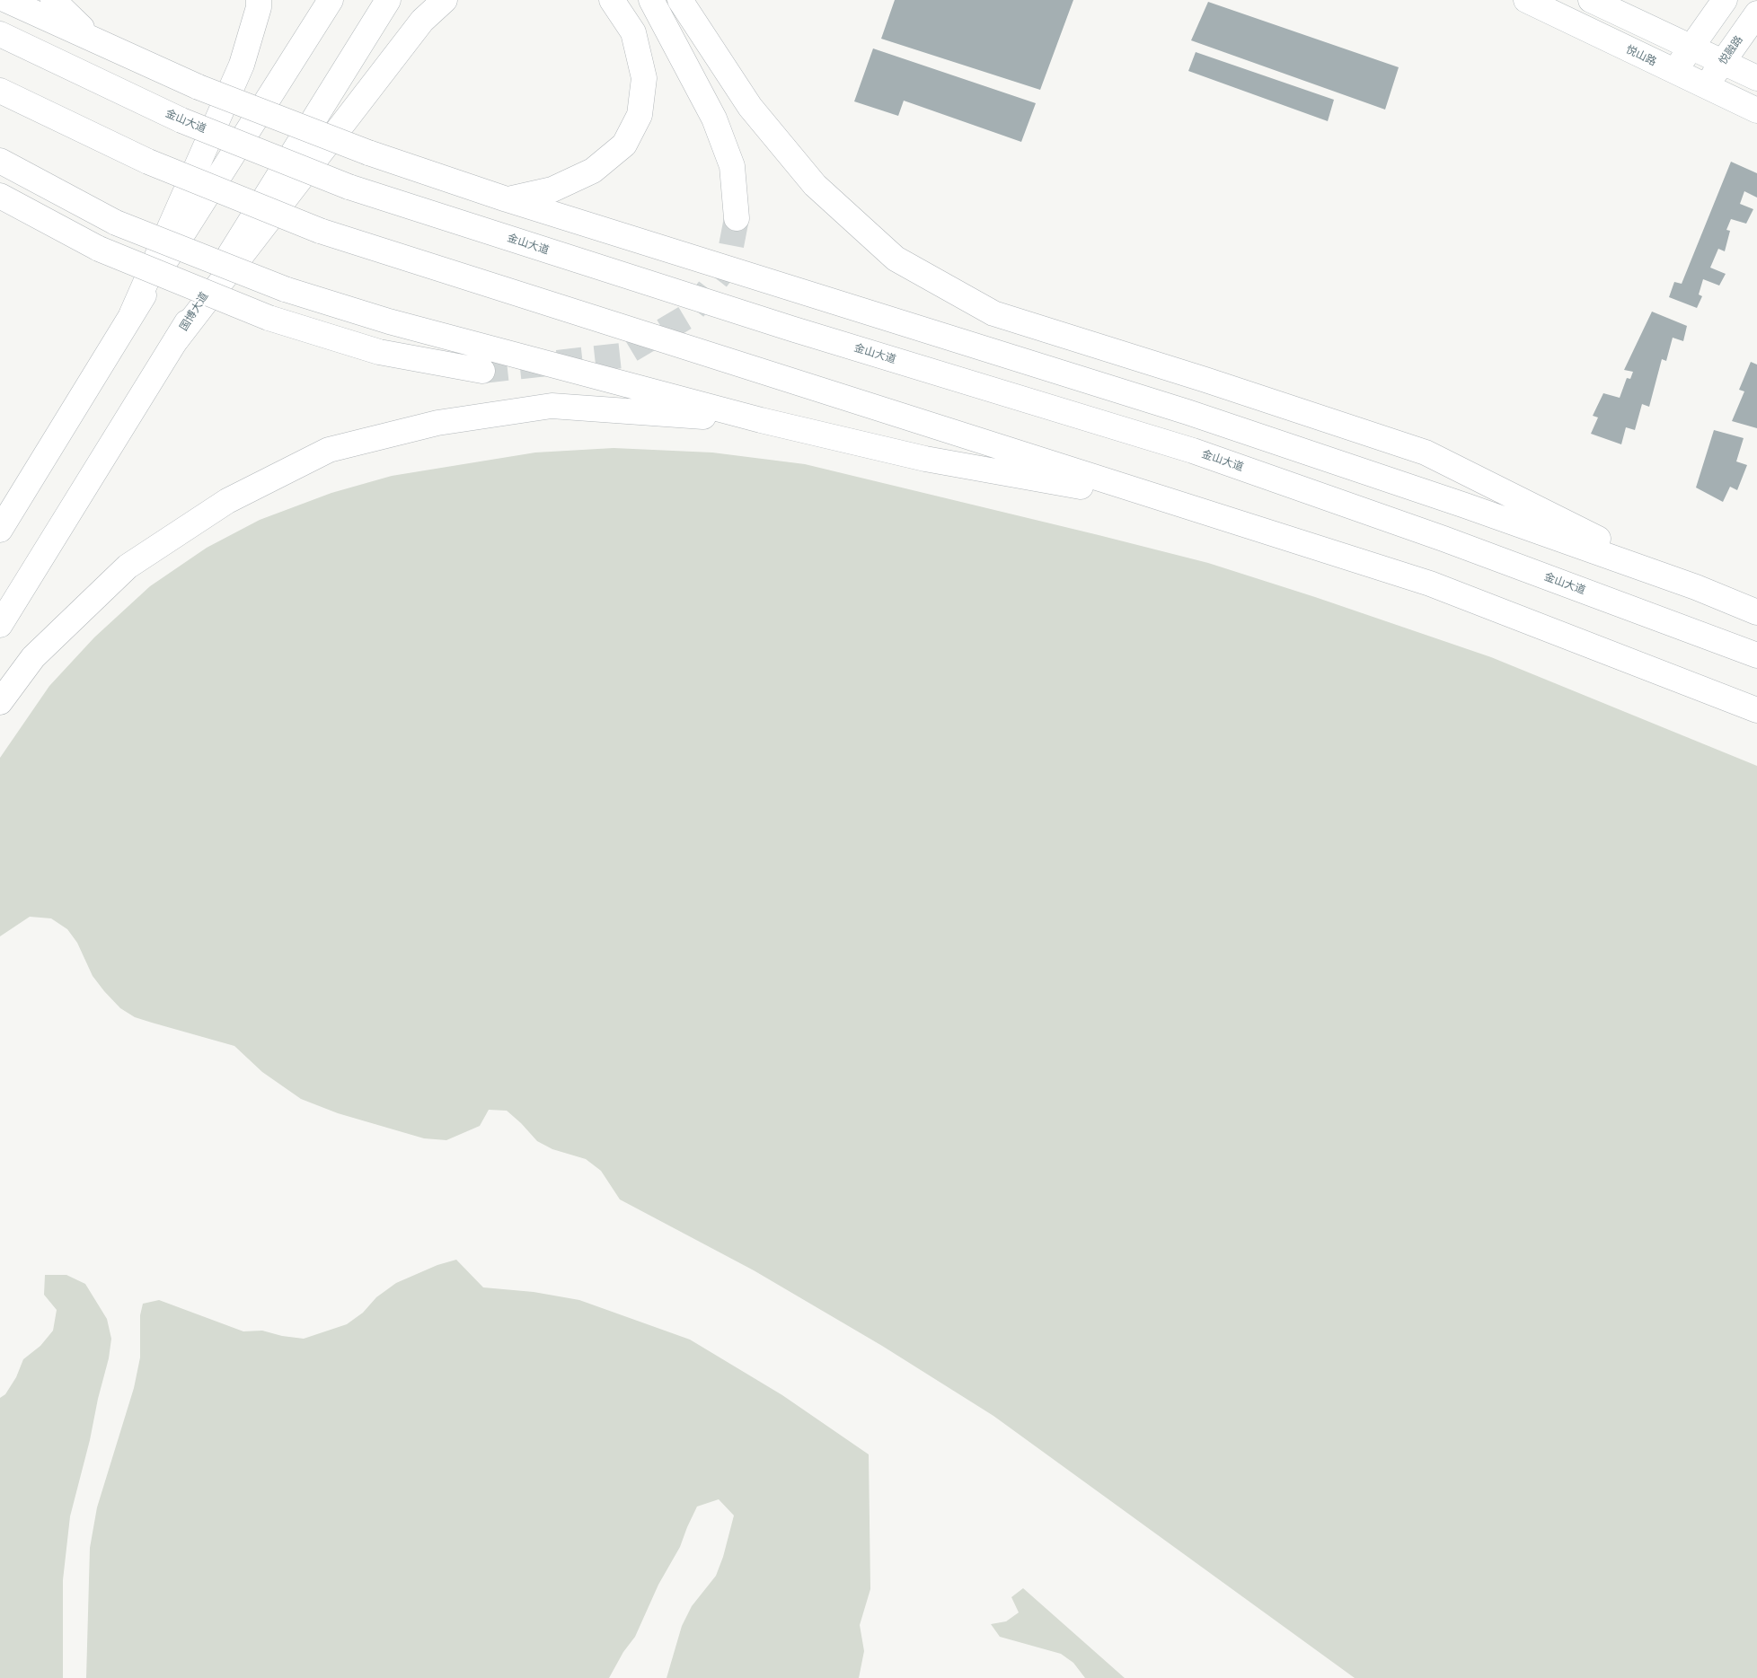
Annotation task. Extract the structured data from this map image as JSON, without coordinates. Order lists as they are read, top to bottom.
{
  "streets": {
    "main road": [
      "悦融路",
      "悦山路",
      "金山大道",
      "国博大道"
    ]
  },
  "crossings": [
    ["悦融路", "悦山路"]
  ]
}
